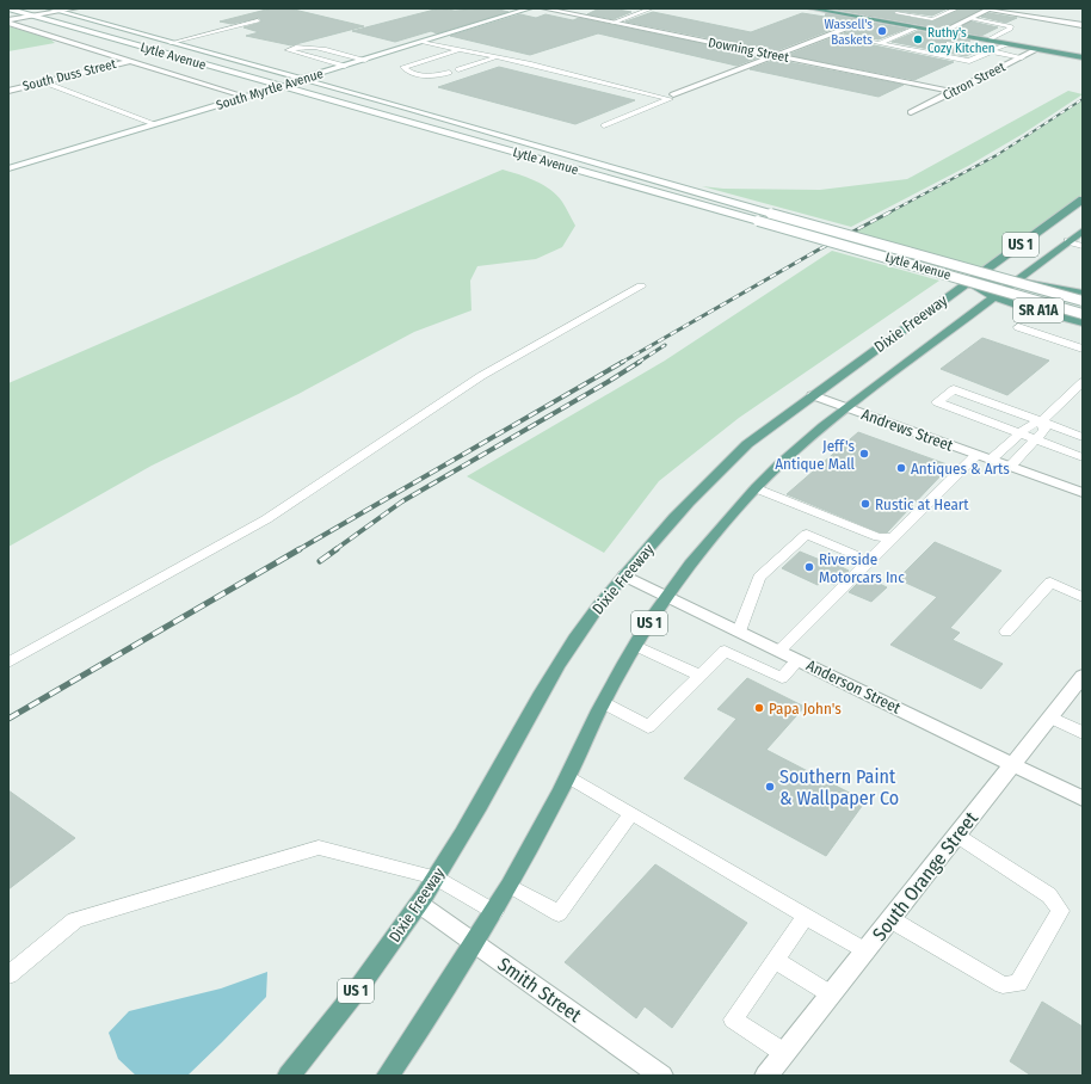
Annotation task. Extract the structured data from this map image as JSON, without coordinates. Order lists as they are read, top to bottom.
{
  "streets": {
    "main road": ["US 1", "SR A1A", "Dixie Freeway"],
    "street": [
      "Downing Street",
      "Lytle Avenue",
      "South Duss Street",
      "Citron Street",
      "South Myrtle Avenue",
      "Andrews Street",
      "Anderson Street",
      "South Orange Street",
      "Smith Street"
    ]
  },
  "crossings": [
    ["Downing Street", "Citron Street"],
    ["Lytle Avenue", "South Myrtle Avenue"],
    ["Lytle Avenue", "SR A1A"],
    ["SR A1A", "Dixie Freeway"],
    ["Dixie Freeway", "Andrews Street"],
    ["Dixie Freeway", "Anderson Street"],
    ["Dixie Freeway", "Smith Street"],
    ["Anderson Street", "South Orange Street"]
  ],
  "places": [
    "Wassell's Baskets",
    "Ruthy's Cozy Kitchen",
    "Jeff's Antique Mall",
    "Antiques & Arts",
    "Rustic at Heart",
    "Riverside Motorcars Inc",
    "Papa John's",
    "Southern Paint & Wallpaper Co"
  ]
}
